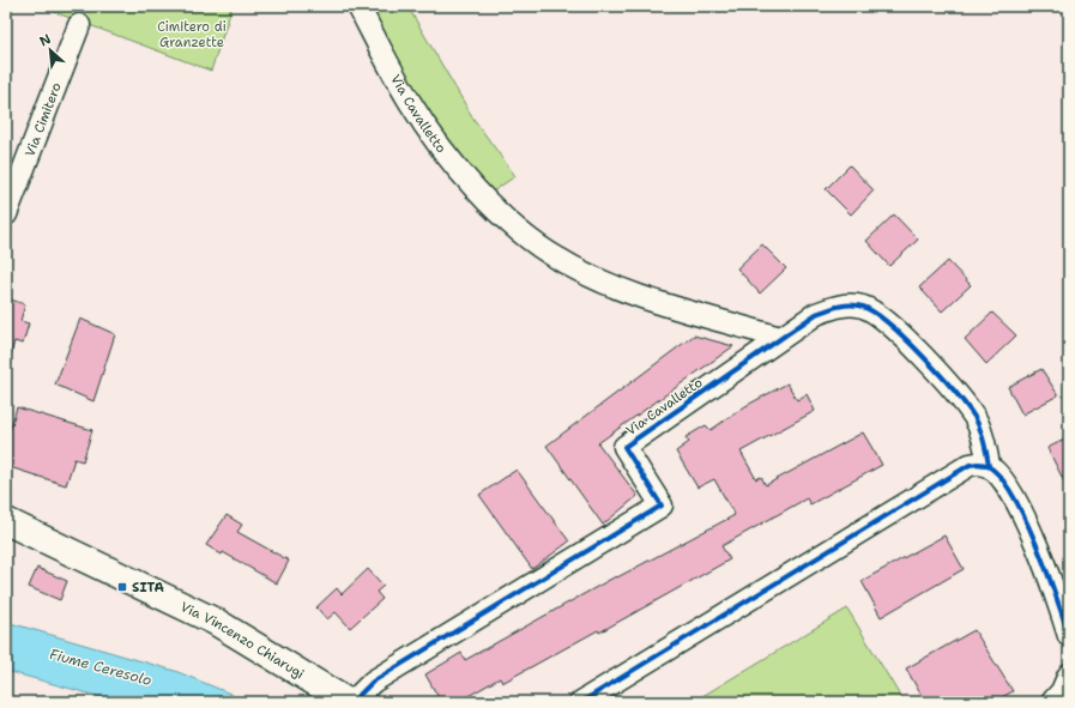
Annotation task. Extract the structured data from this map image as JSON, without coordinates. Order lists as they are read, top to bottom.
{
  "streets": {
    "street": ["Via Cavalletto", "Via Cimitero", "Via Vincenzo Chiarugi"]
  },
  "water": ["Fiume Ceresolo"],
  "parks": ["Cimitero di Granzette"],
  "places": {
    "transit": ["SITA"]
  },
  "north": "top left"
}
